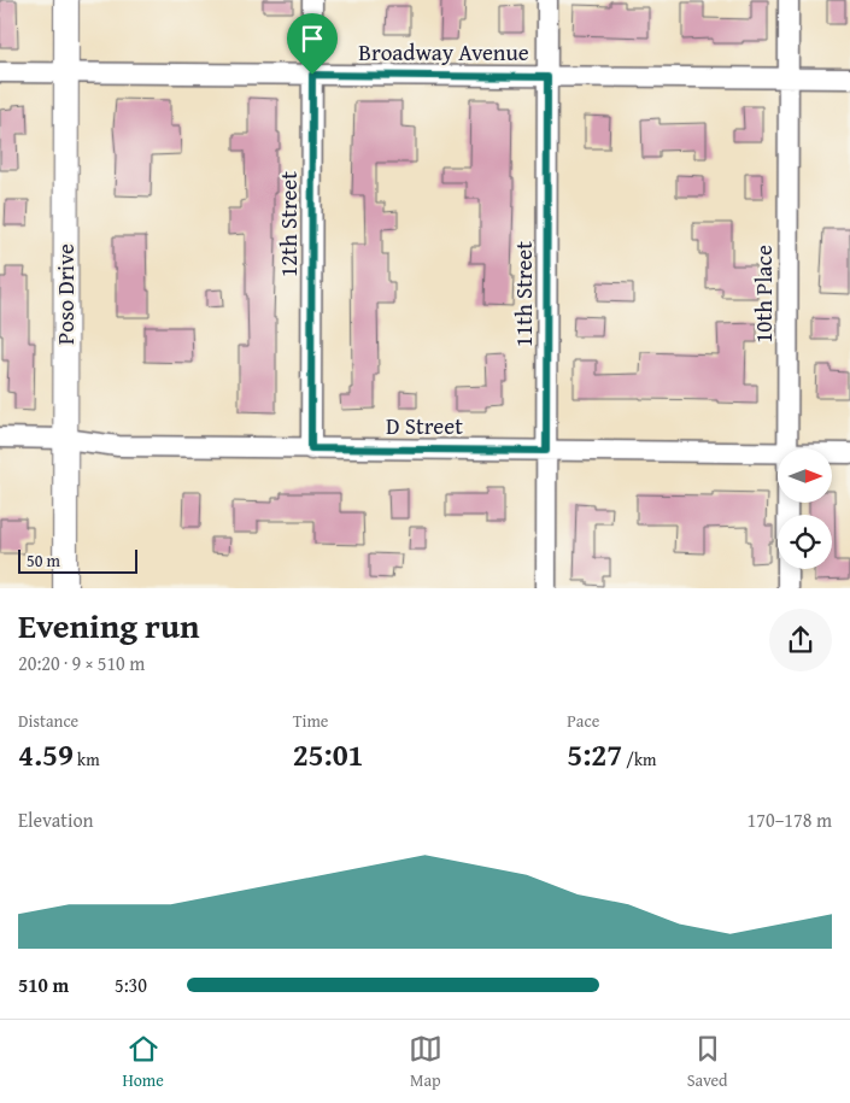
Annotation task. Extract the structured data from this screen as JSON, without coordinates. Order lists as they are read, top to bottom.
{
  "streets": {
    "main road": ["Poso Drive"],
    "street": [
      "Broadway Avenue",
      "12th Street",
      "11th Street",
      "10th Place",
      "D Street"
    ]
  },
  "crossings": [
    ["Broadway Avenue", "12th Street"],
    ["Broadway Avenue", "Poso Drive"],
    ["Broadway Avenue", "11th Street"],
    ["Broadway Avenue", "10th Place"],
    ["12th Street", "D Street"],
    ["Poso Drive", "D Street"],
    ["11th Street", "D Street"]
  ],
  "scale_bar": "50 m",
  "north": "right",
  "page": {
    "scale": "50 m",
    "heading": ["Evening run", "20:20 · 9 × 510 m"],
    "stats": [
      ["Distance", "4.59 km"],
      ["Time", "25:01"],
      ["Pace", "5:27 /km"]
    ],
    "chart": ["Elevation", "170–178 m"],
    "list": [
      {
        "name": "510 m",
        "note": "5:30"
      }
    ],
    "tabs": ["Home", "Map", "Saved"]
  }
}
